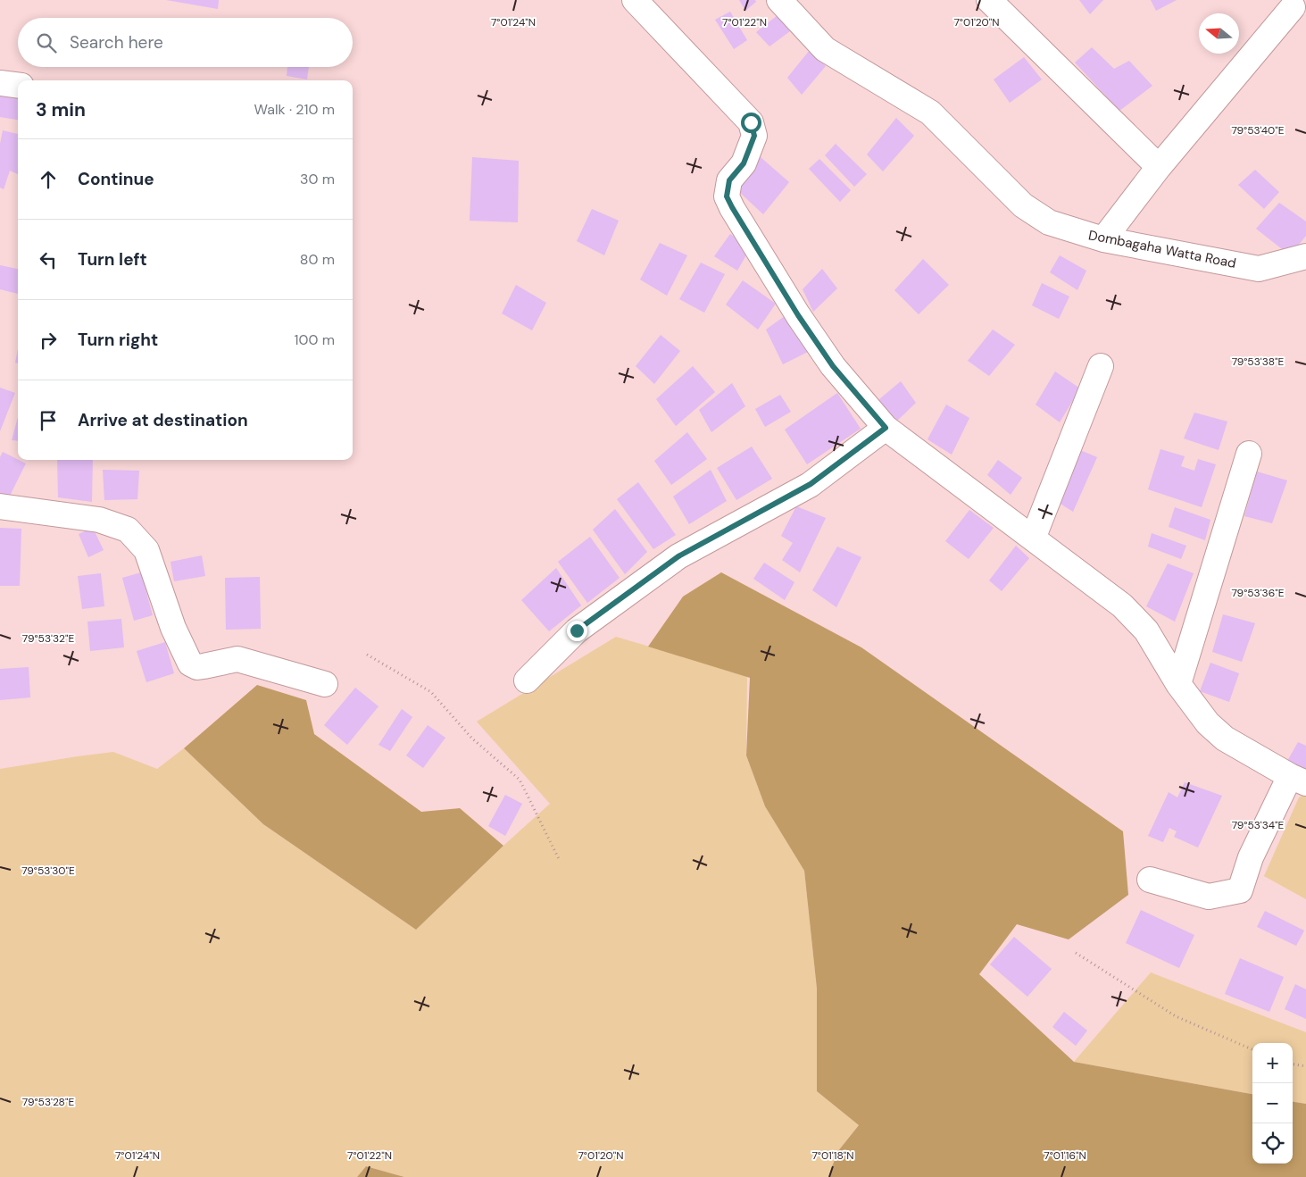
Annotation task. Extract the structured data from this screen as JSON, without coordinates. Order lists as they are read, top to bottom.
{
  "streets": {
    "street": ["Dombagaha Watta Road"]
  },
  "north": "left",
  "page": {
    "search": "Search here",
    "heading": ["3 min", "Walk · 210 m"],
    "list": [
      ["Continue", "30 m"],
      ["Turn left", "80 m"],
      ["Turn right", "100 m"],
      "Arrive at destination"
    ],
    "map_buttons": ["+", "−"]
  },
  "coordinates": [
    "7°01'24\"N",
    "7°01'22\"N",
    "7°01'20\"N",
    "79°53'40\"E",
    "79°53'38\"E",
    "79°53'36\"E",
    "79°53'32\"E",
    "79°53'34\"E",
    "79°53'30\"E",
    "79°53'28\"E",
    "7°01'18\"N",
    "7°01'16\"N"
  ]
}
